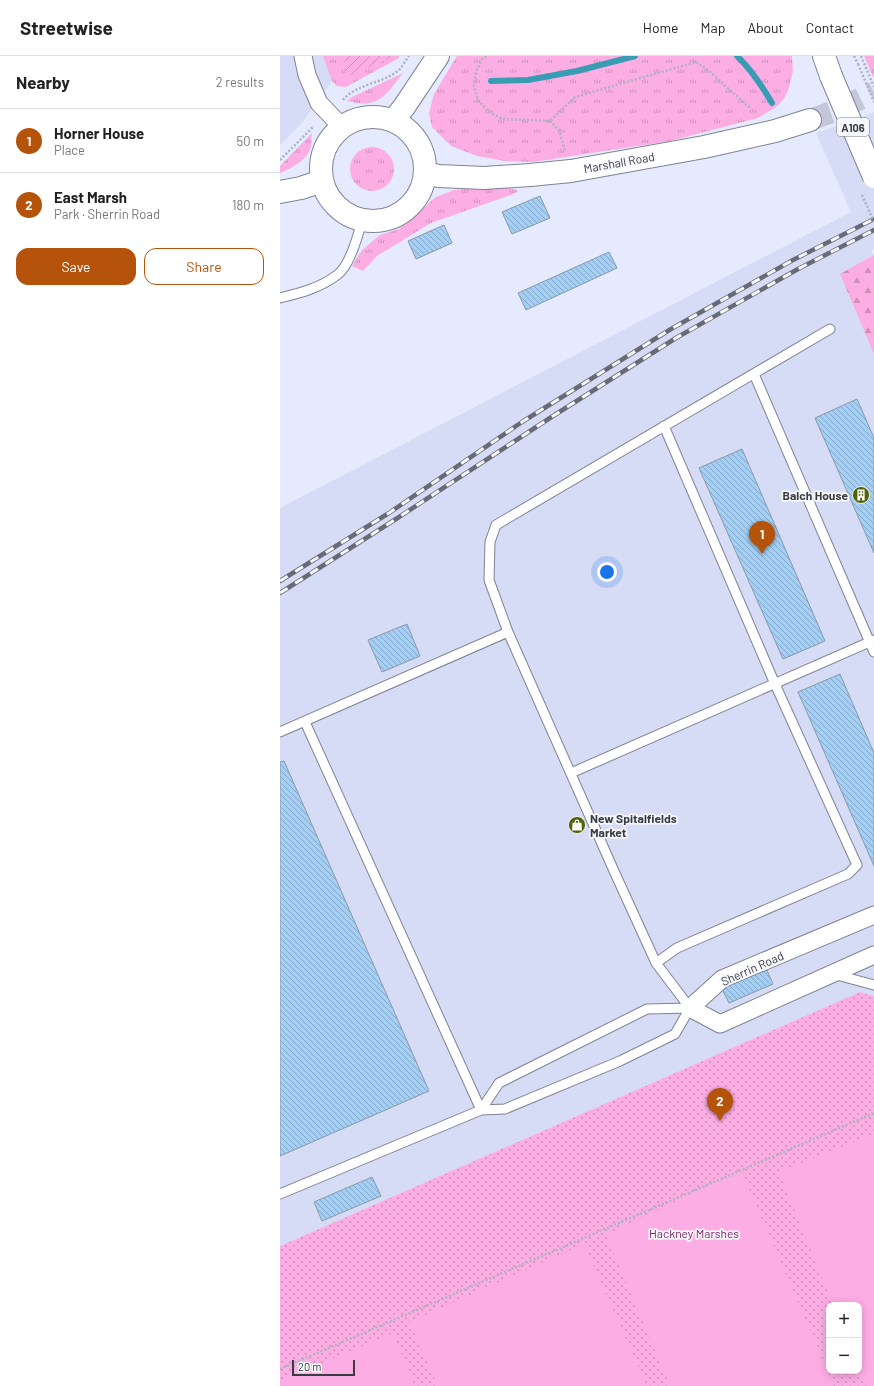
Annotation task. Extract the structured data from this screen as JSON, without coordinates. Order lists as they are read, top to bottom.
{
  "streets": {
    "street": ["A106", "Marshall Road", "Sherrin Road"]
  },
  "parks": ["Hackney Marshes"],
  "places": {
    "building": ["Balch House"],
    "shop": ["New Spitalfields Market"]
  },
  "scale_bar": "20 m",
  "page": {
    "header": "Streetwise",
    "nav": [
      "Home",
      "Map",
      "About",
      "Contact"
    ],
    "heading": ["Nearby", "2 results"],
    "list": [
      {
        "mark": "1",
        "name": "Horner House",
        "note": "Place",
        "value": "50 m"
      },
      {
        "mark": "2",
        "name": "East Marsh",
        "note": "Park · Sherrin Road",
        "value": "180 m"
      }
    ],
    "buttons": ["Save", "Share"],
    "pins": ["1", "2"],
    "map_buttons": ["+", "−"],
    "scale": "20 m"
  }
}
